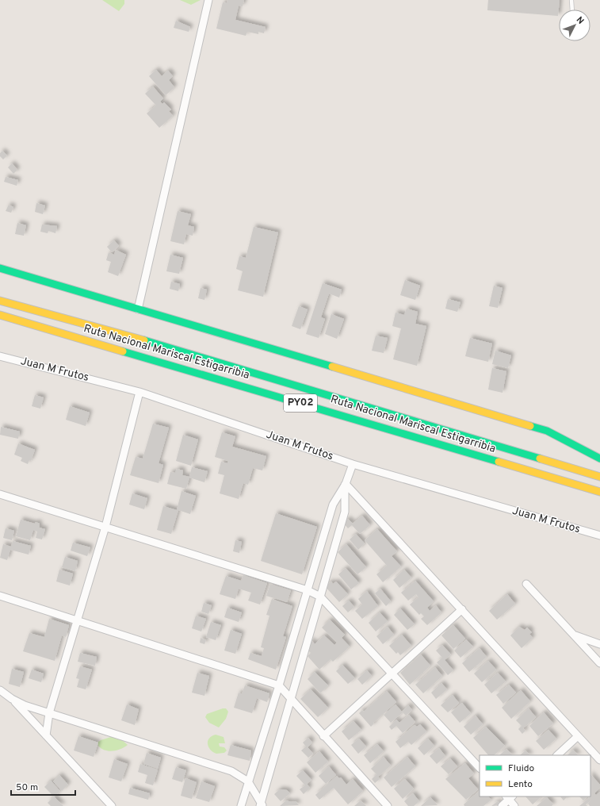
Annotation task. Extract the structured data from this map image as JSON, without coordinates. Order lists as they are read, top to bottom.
{
  "streets": {
    "main road": ["Ruta Nacional Mariscal Estigarribia", "PY02"],
    "street": ["Juan M Frutos"]
  },
  "legend": ["Fluido", "Lento"],
  "scale_bar": "50 m",
  "north": "top right"
}
